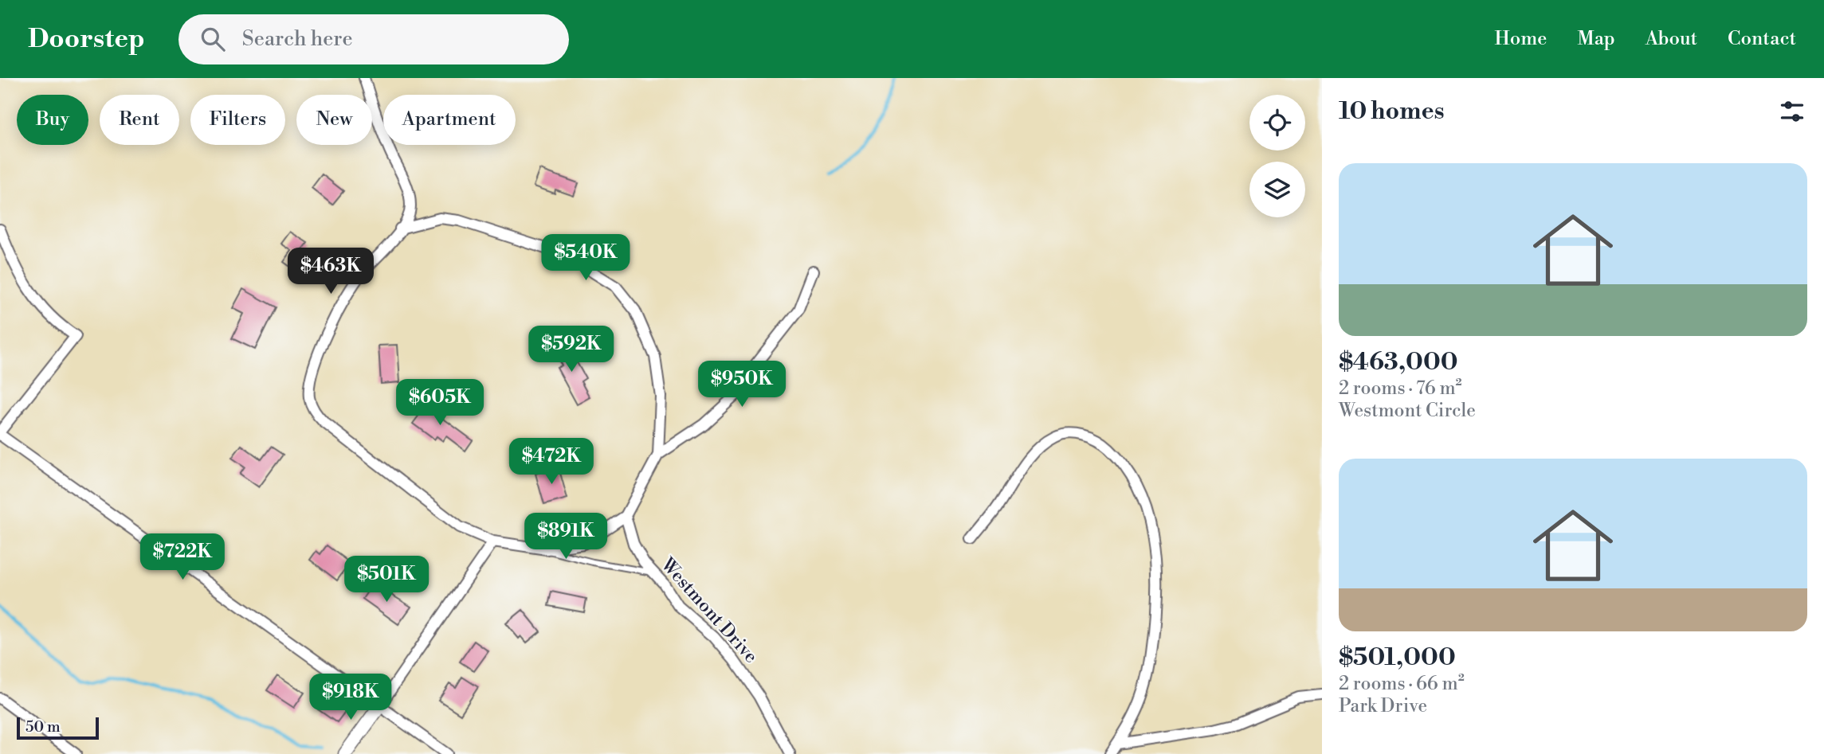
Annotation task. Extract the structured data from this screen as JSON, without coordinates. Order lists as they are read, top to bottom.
{
  "streets": {
    "street": ["Westmont Drive"]
  },
  "scale_bar": "50 m",
  "page": {
    "header": "Doorstep",
    "search": "Search here",
    "nav": [
      "Home",
      "Map",
      "About",
      "Contact"
    ],
    "heading": "10 homes",
    "chip": [
      "Buy",
      "Rent",
      "Filters",
      "New",
      "Apartment"
    ],
    "list": [
      {
        "name": "$463,000",
        "note": "2 rooms · 76 m² · Westmont Circle"
      },
      {
        "name": "$501,000",
        "note": "2 rooms · 66 m² · Park Drive"
      }
    ],
    "price": [
      "$540K",
      "$463K",
      "$592K",
      "$950K",
      "$605K",
      "$472K",
      "$891K",
      "$722K",
      "$501K",
      "$918K"
    ],
    "scale": "50 m"
  }
}
